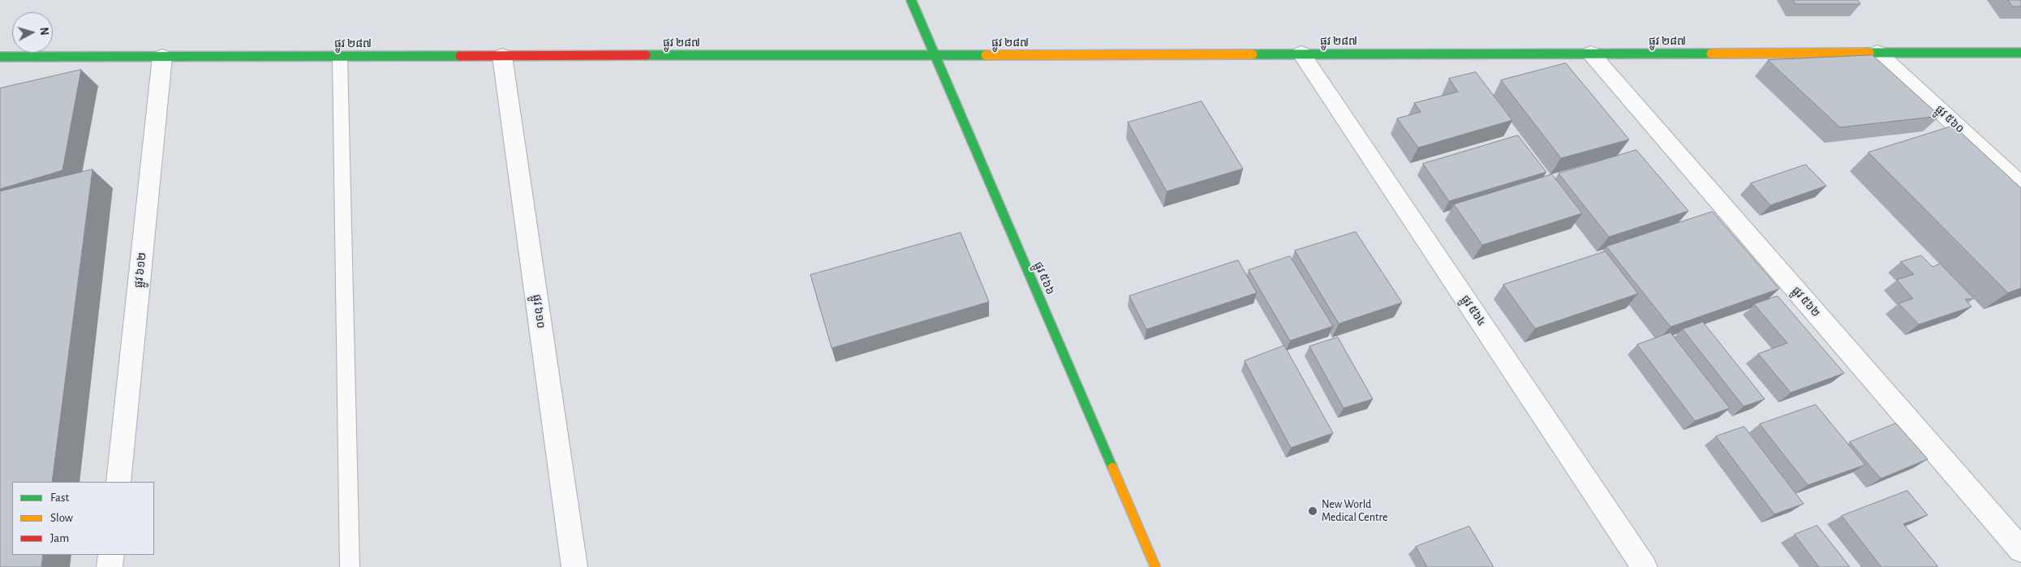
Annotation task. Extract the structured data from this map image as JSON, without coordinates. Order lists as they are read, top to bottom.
{
  "streets": {
    "street": [
      "ផ្លូវ ២៨៧",
      "ផ្លូវ ៥៦០",
      "ផ្លូវ ៦១២",
      "ផ្លូវ ៥៦៦",
      "ផ្លូវ ៥៦២",
      "ផ្លូវ ៥៦៤",
      "ផ្លូវ ៦១០"
    ]
  },
  "crossings": [
    ["ផ្លូវ ២៨៧", "ផ្លូវ ៥៦០"],
    ["ផ្លូវ ២៨៧", "ផ្លូវ ៦១២"],
    ["ផ្លូវ ២៨៧", "ផ្លូវ ៥៦៦"],
    ["ផ្លូវ ២៨៧", "ផ្លូវ ៥៦២"],
    ["ផ្លូវ ២៨៧", "ផ្លូវ ៥៦៤"],
    ["ផ្លូវ ២៨៧", "ផ្លូវ ៦១០"]
  ],
  "places": ["New World Medical Centre"],
  "legend": ["Fast", "Slow", "Jam"],
  "north": "right"
}
